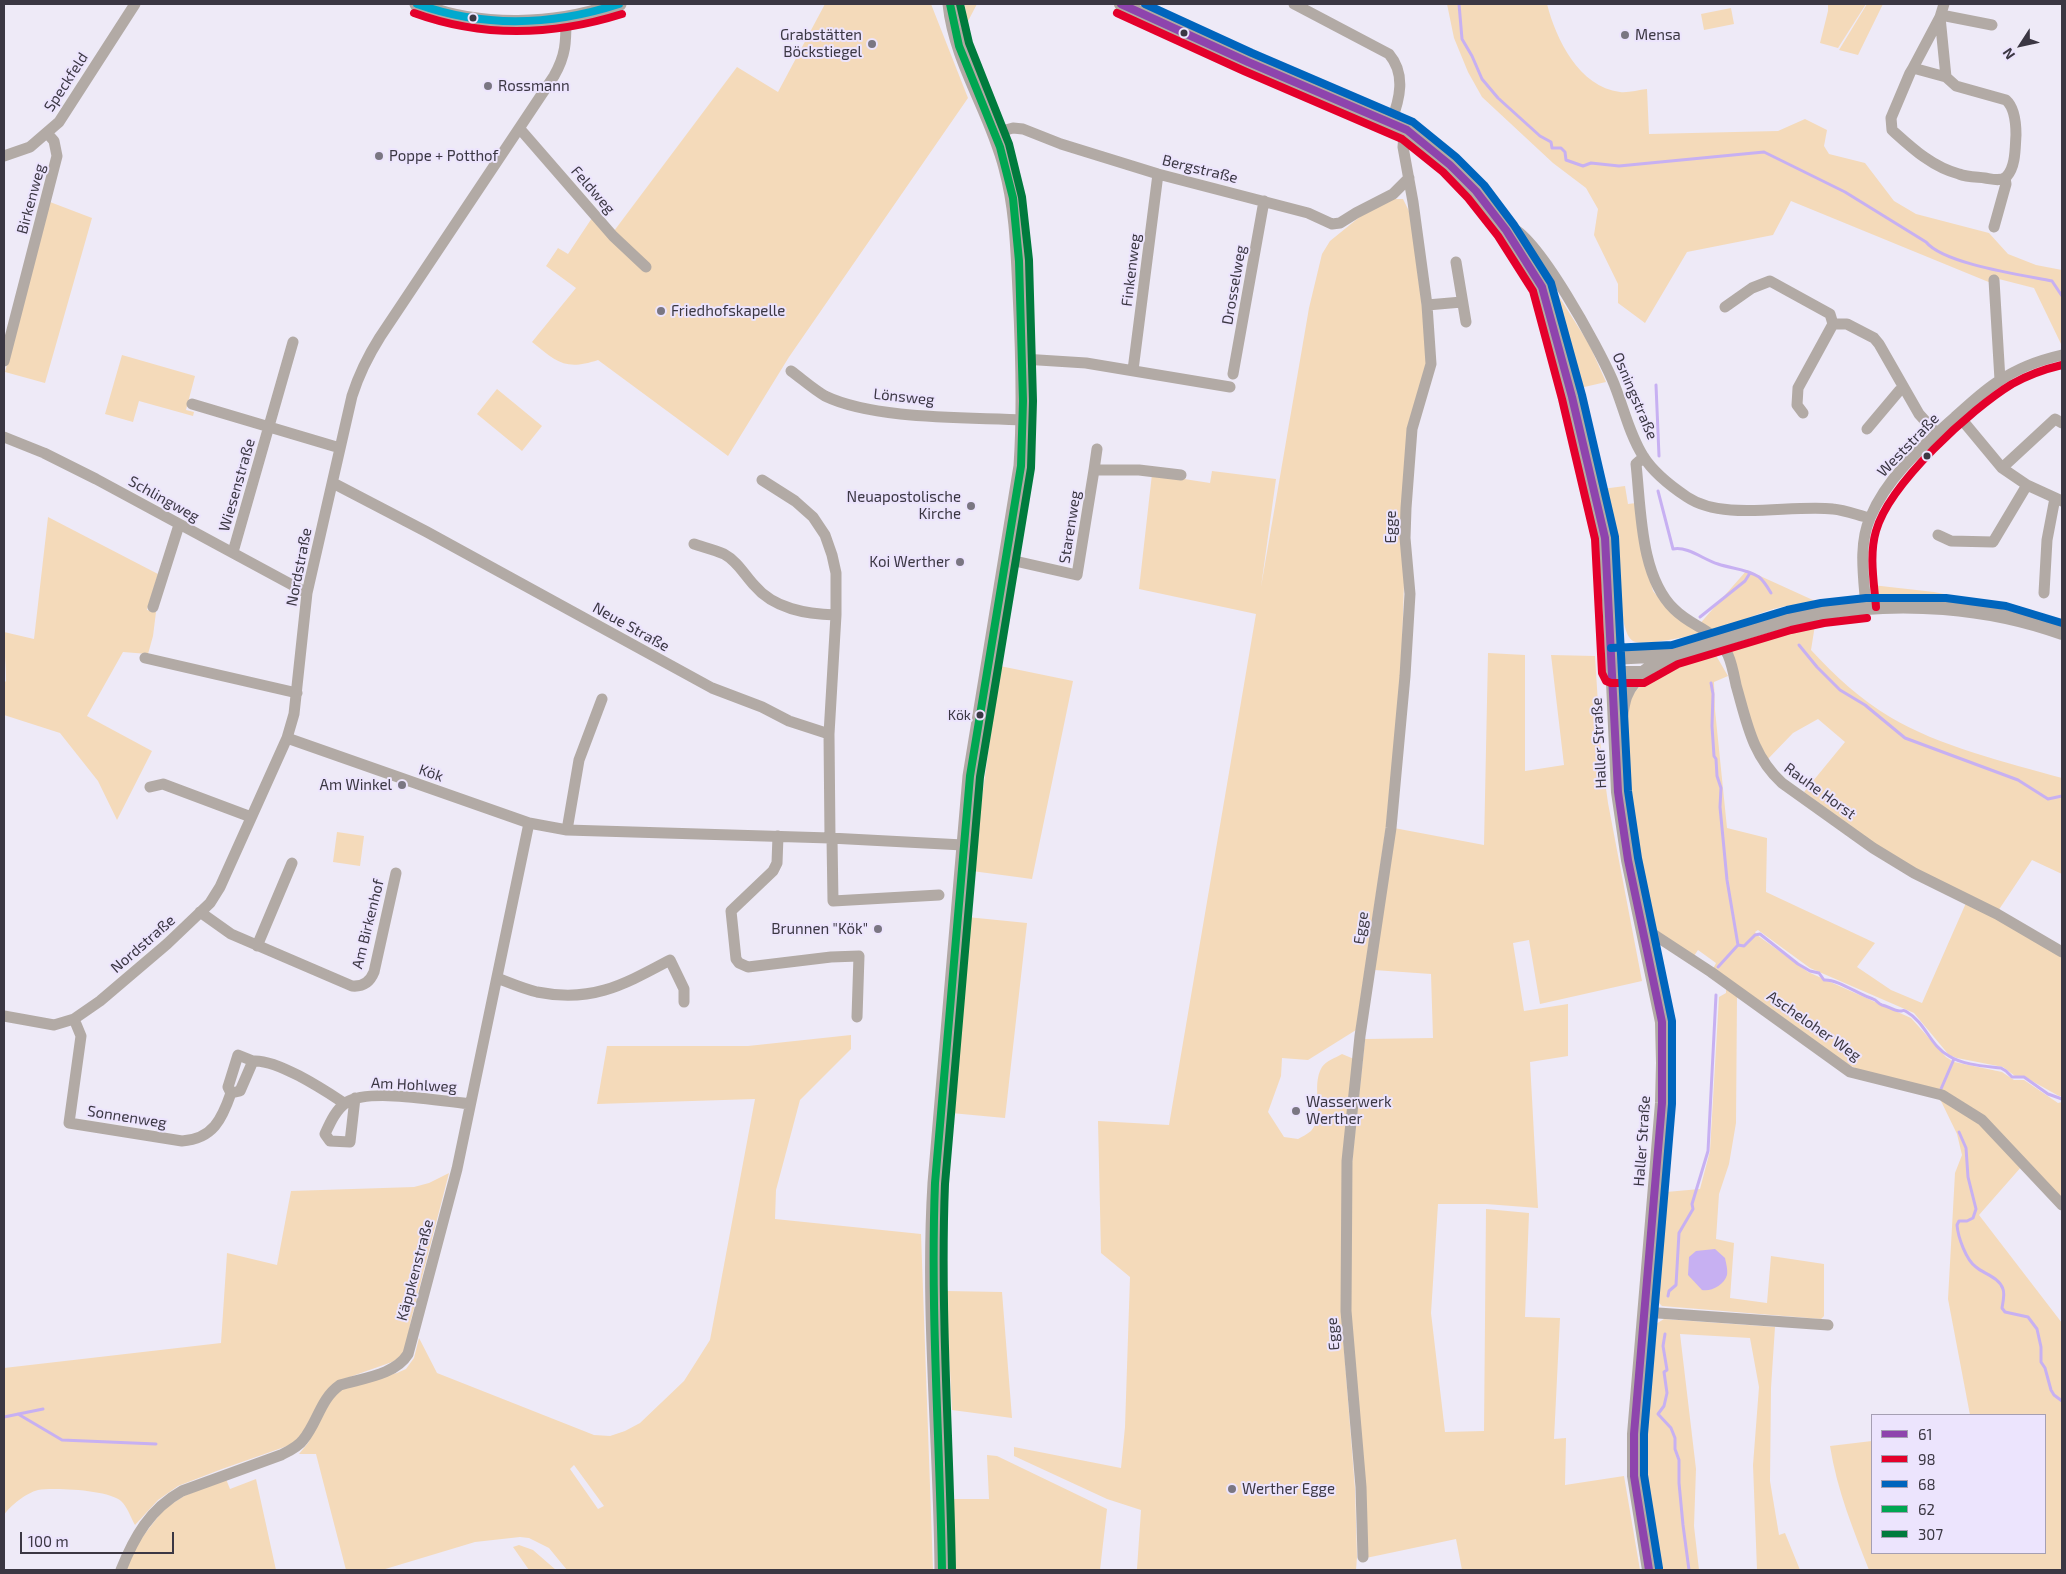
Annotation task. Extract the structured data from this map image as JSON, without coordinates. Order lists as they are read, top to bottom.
{
  "streets": {
    "street": [
      "Speckfeld",
      "Bergstraße",
      "Feldweg",
      "Birkenweg",
      "Finkenweg",
      "Drosselweg",
      "Osningstraße",
      "Lönsweg",
      "Weststraße",
      "Wiesenstraße",
      "Schlingweg",
      "Starenweg",
      "Egge",
      "Nordstraße",
      "Neue Straße",
      "Haller Straße",
      "Kök",
      "Rauhe Horst",
      "Am Birkenhof",
      "Ascheloher Weg",
      "Am Hohlweg",
      "Sonnenweg",
      "Käppkenstraße"
    ]
  },
  "crossings": [
    ["Speckfeld", "Birkenweg"],
    ["Bergstraße", "Finkenweg"],
    ["Bergstraße", "Drosselweg"],
    ["Bergstraße", "Egge"],
    ["Feldweg", "Nordstraße"],
    ["Osningstraße", "Weststraße"],
    ["Osningstraße", "Haller Straße"],
    ["Osningstraße", "Rauhe Horst"],
    ["Wiesenstraße", "Schlingweg"],
    ["Schlingweg", "Nordstraße"],
    ["Egge", "Haller Straße"],
    ["Nordstraße", "Neue Straße"],
    ["Nordstraße", "Kök"],
    ["Nordstraße", "Am Birkenhof"],
    ["Nordstraße", "Sonnenweg"],
    ["Haller Straße", "Ascheloher Weg"],
    ["Kök", "Käppkenstraße"],
    ["Am Hohlweg", "Sonnenweg"],
    ["Am Hohlweg", "Käppkenstraße"]
  ],
  "places": [
    "Mensa",
    "Grabstätten Böckstiegel",
    "Rossmann",
    "Poppe + Potthof",
    "Friedhofskapelle",
    "Neuapostolische Kirche",
    "Koi Werther",
    "Kök",
    "Am Winkel",
    "Brunnen \"Kök\"",
    "Wasserwerk Werther",
    "Werther Egge"
  ],
  "lines": [
    "transit line 61",
    "transit line 68",
    "transit line 62",
    "transit line 307",
    "transit line 98"
  ],
  "legend": [
    "61",
    "98",
    "68",
    "62",
    "307"
  ],
  "scale_bar": "100 m",
  "north": "bottom left"
}
